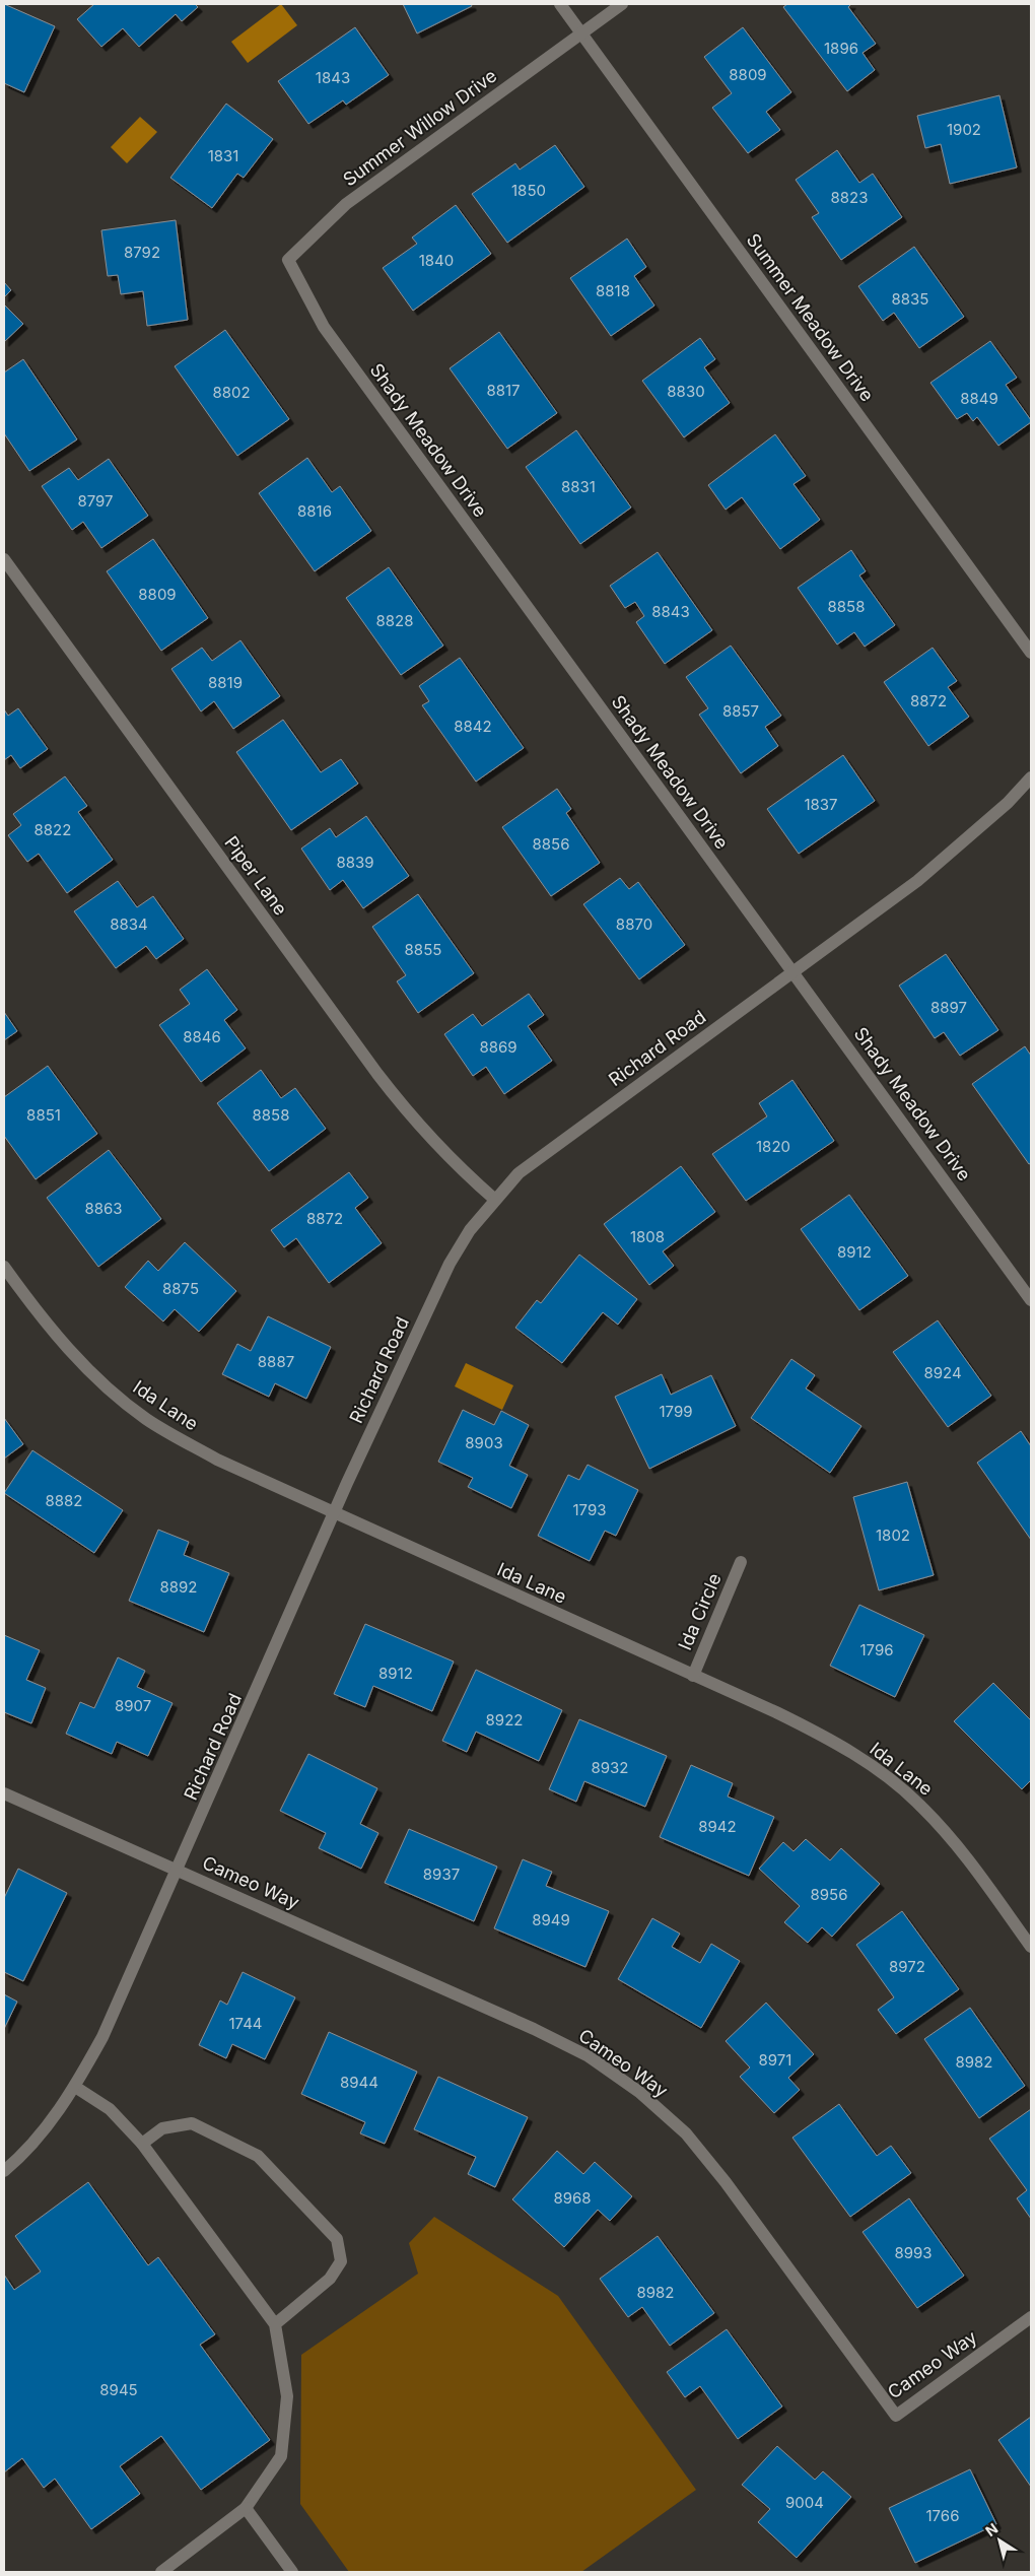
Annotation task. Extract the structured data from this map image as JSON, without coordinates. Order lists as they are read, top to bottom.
{
  "streets": {
    "street": [
      "Summer Willow Drive",
      "Summer Meadow Drive",
      "Shady Meadow Drive",
      "Piper Lane",
      "Richard Road",
      "Ida Lane",
      "Ida Circle",
      "Cameo Way"
    ]
  },
  "crossings": [
    ["Summer Willow Drive", "Summer Meadow Drive"],
    ["Summer Willow Drive", "Shady Meadow Drive"],
    ["Shady Meadow Drive", "Richard Road"],
    ["Piper Lane", "Richard Road"],
    ["Richard Road", "Ida Lane"],
    ["Richard Road", "Cameo Way"],
    ["Ida Lane", "Ida Circle"]
  ],
  "house_numbers": [
    "1896",
    "8809",
    "1843",
    "1902",
    "1831",
    "1850",
    "8823",
    "8792",
    "1840",
    "8818",
    "8835",
    "8817",
    "8830",
    "8802",
    "8849",
    "8831",
    "8797",
    "8816",
    "8809",
    "8858",
    "8843",
    "8828",
    "8819",
    "8872",
    "8857",
    "8842",
    "1837",
    "8822",
    "8856",
    "8839",
    "8834",
    "8870",
    "8855",
    "8897",
    "8846",
    "8869",
    "8851",
    "8858",
    "1820",
    "8863",
    "8872",
    "1808",
    "8912",
    "8875",
    "8887",
    "8924",
    "1799",
    "8903",
    "8882",
    "1793",
    "1802",
    "8892",
    "1796",
    "8912",
    "8907",
    "8922",
    "8932",
    "8942",
    "8937",
    "8956",
    "8949",
    "8972",
    "1744",
    "8971",
    "8982",
    "8944",
    "8968",
    "8993",
    "8982",
    "8945",
    "9004",
    "1766"
  ],
  "north": "top left"
}
